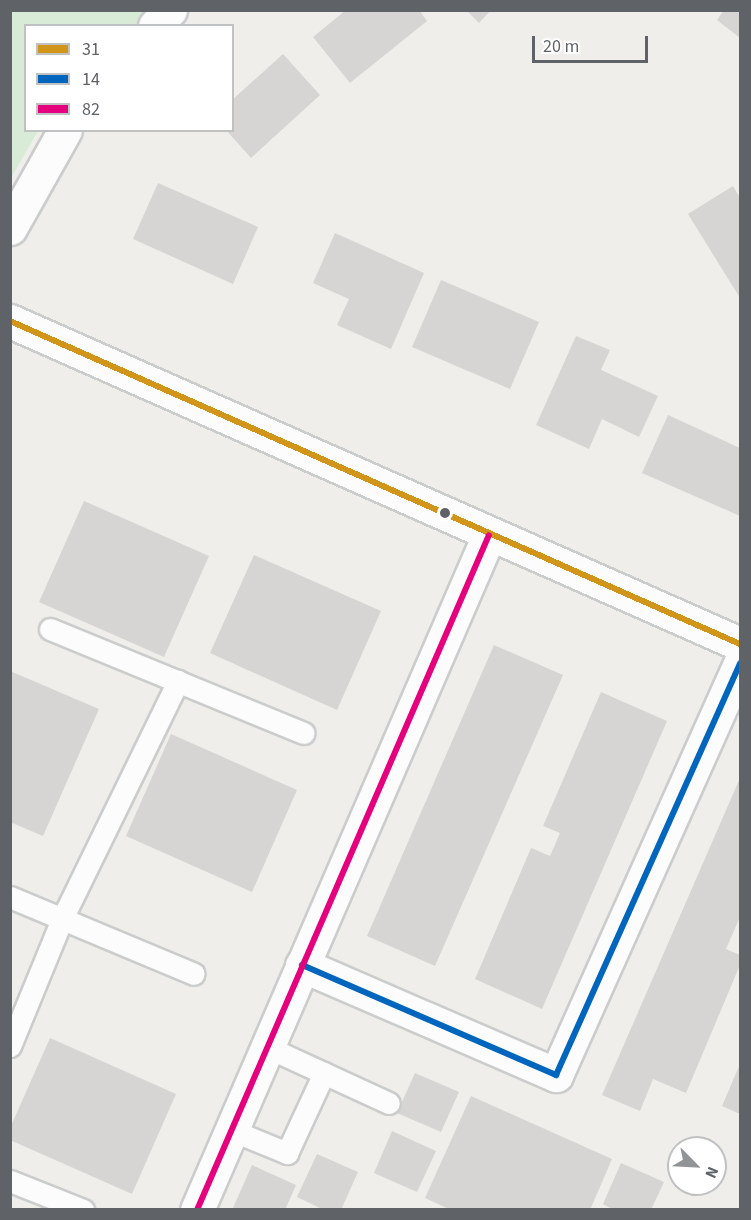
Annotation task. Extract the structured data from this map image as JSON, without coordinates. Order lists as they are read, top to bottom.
{
  "lines": ["transit line 31", "transit line 82", "transit line 14"],
  "legend": ["31", "14", "82"],
  "scale_bar": "20 m",
  "north": "bottom right"
}
